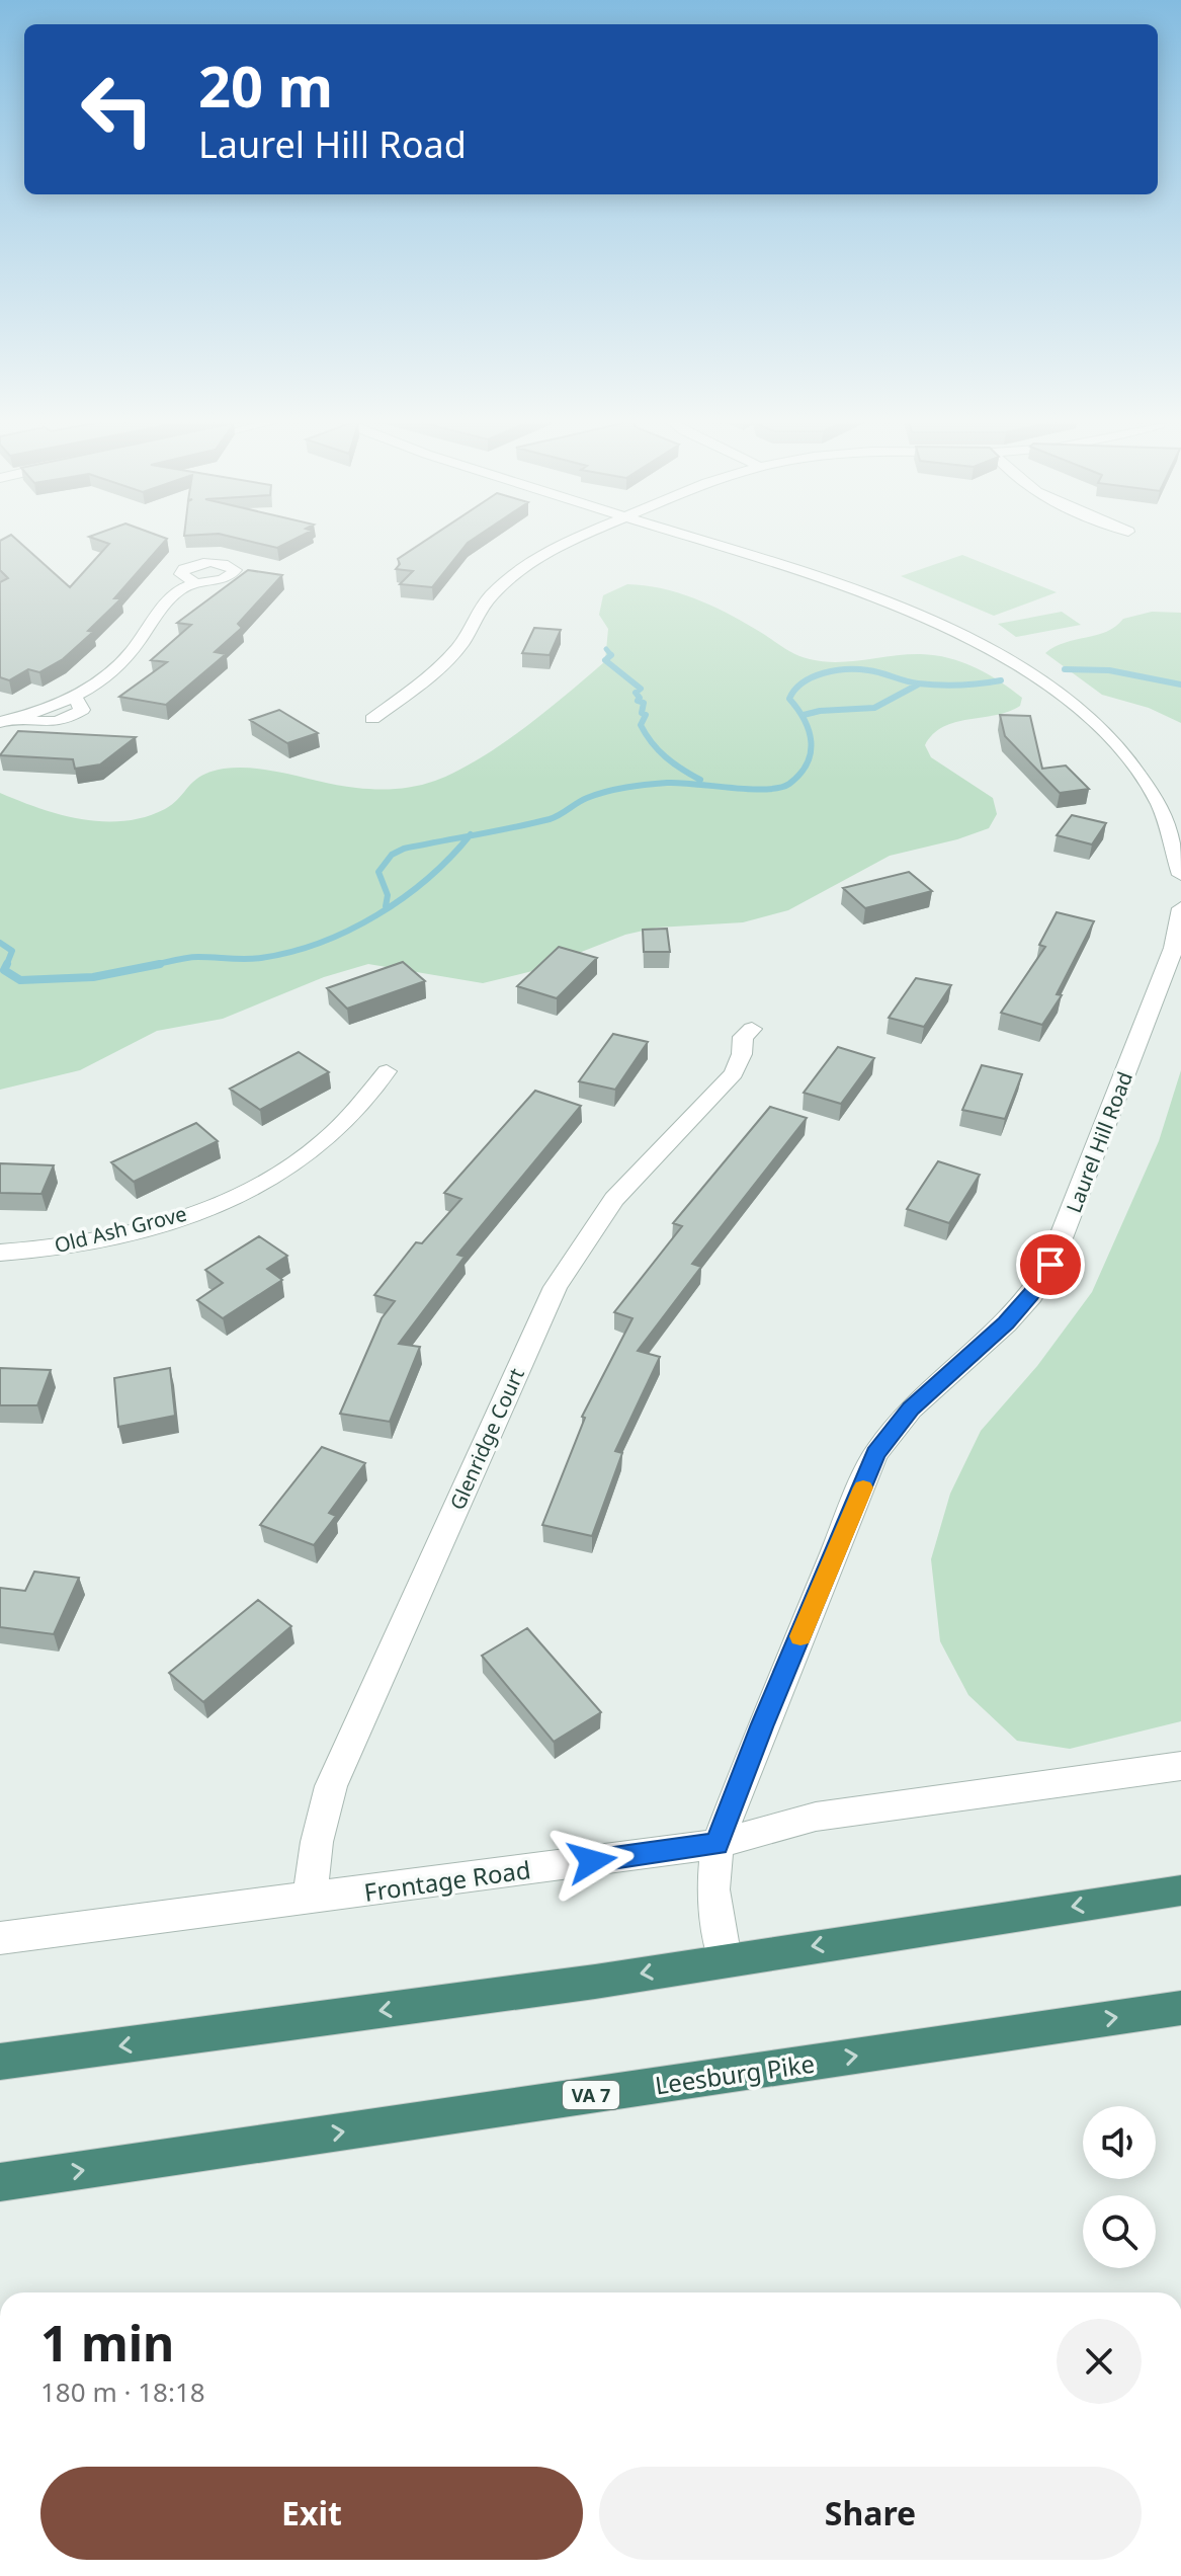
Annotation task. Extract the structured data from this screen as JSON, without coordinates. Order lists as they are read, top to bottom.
{
  "streets": {
    "highway": ["Leesburg Pike", "VA 7"],
    "street": [
      "Laurel Hill Road",
      "Old Ash Grove",
      "Glenridge Court",
      "Frontage Road"
    ]
  },
  "crossings": [
    ["Laurel Hill Road", "Frontage Road"],
    ["Glenridge Court", "Frontage Road"]
  ],
  "page": {
    "turn": ["20 m", "Laurel Hill Road"],
    "heading": ["1 min", "180 m · 18:18"],
    "buttons": ["Exit", "Share"]
  }
}
